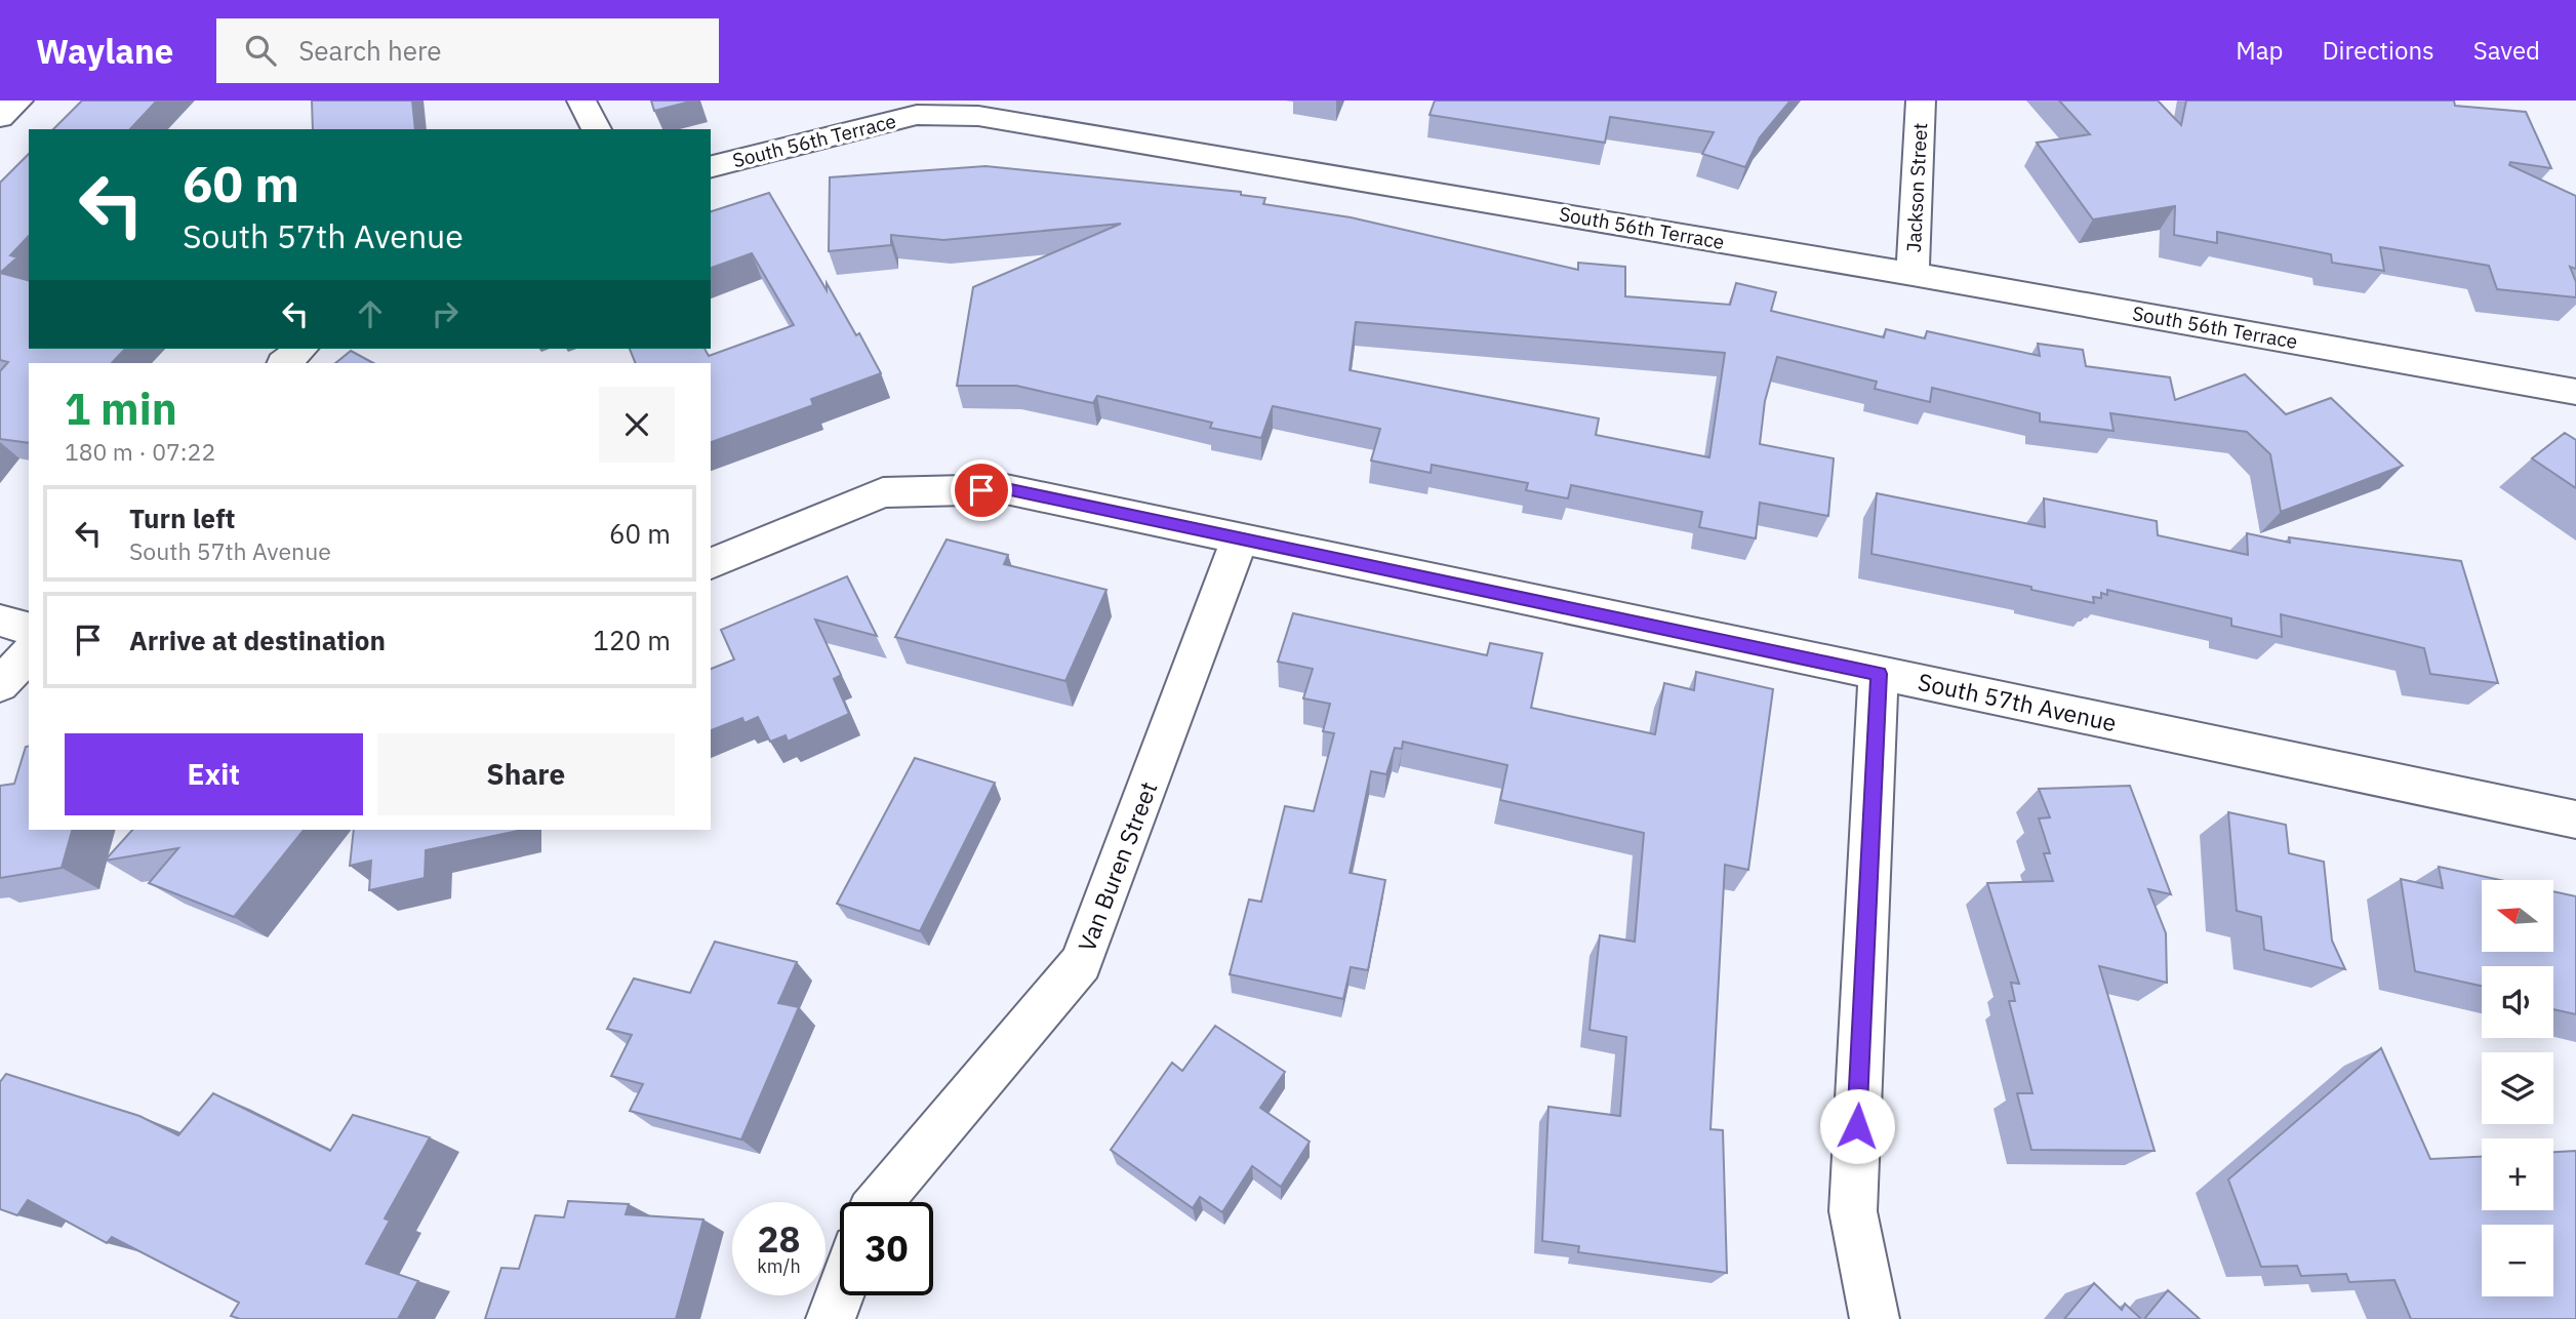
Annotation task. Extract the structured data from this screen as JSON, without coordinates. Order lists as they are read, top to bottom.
{
  "streets": {
    "main road": [
      "South 56th Terrace",
      "Jackson Street",
      "South 57th Avenue",
      "Van Buren Street"
    ]
  },
  "crossings": [
    ["South 56th Terrace", "Jackson Street"],
    ["South 57th Avenue", "Van Buren Street"]
  ],
  "north": "left",
  "page": {
    "header": "Waylane",
    "search": "Search here",
    "nav": ["Map", "Directions", "Saved"],
    "turn": ["60 m", "South 57th Avenue"],
    "heading": ["1 min", "180 m · 07:22"],
    "list": [
      {
        "name": "Turn left",
        "note": "South 57th Avenue",
        "value": "60 m"
      },
      {
        "name": "Arrive at destination",
        "value": "120 m"
      }
    ],
    "buttons": ["Exit", "Share"],
    "map_buttons": ["+", "−"],
    "speed": "28 km/h",
    "limit": "30"
  }
}
